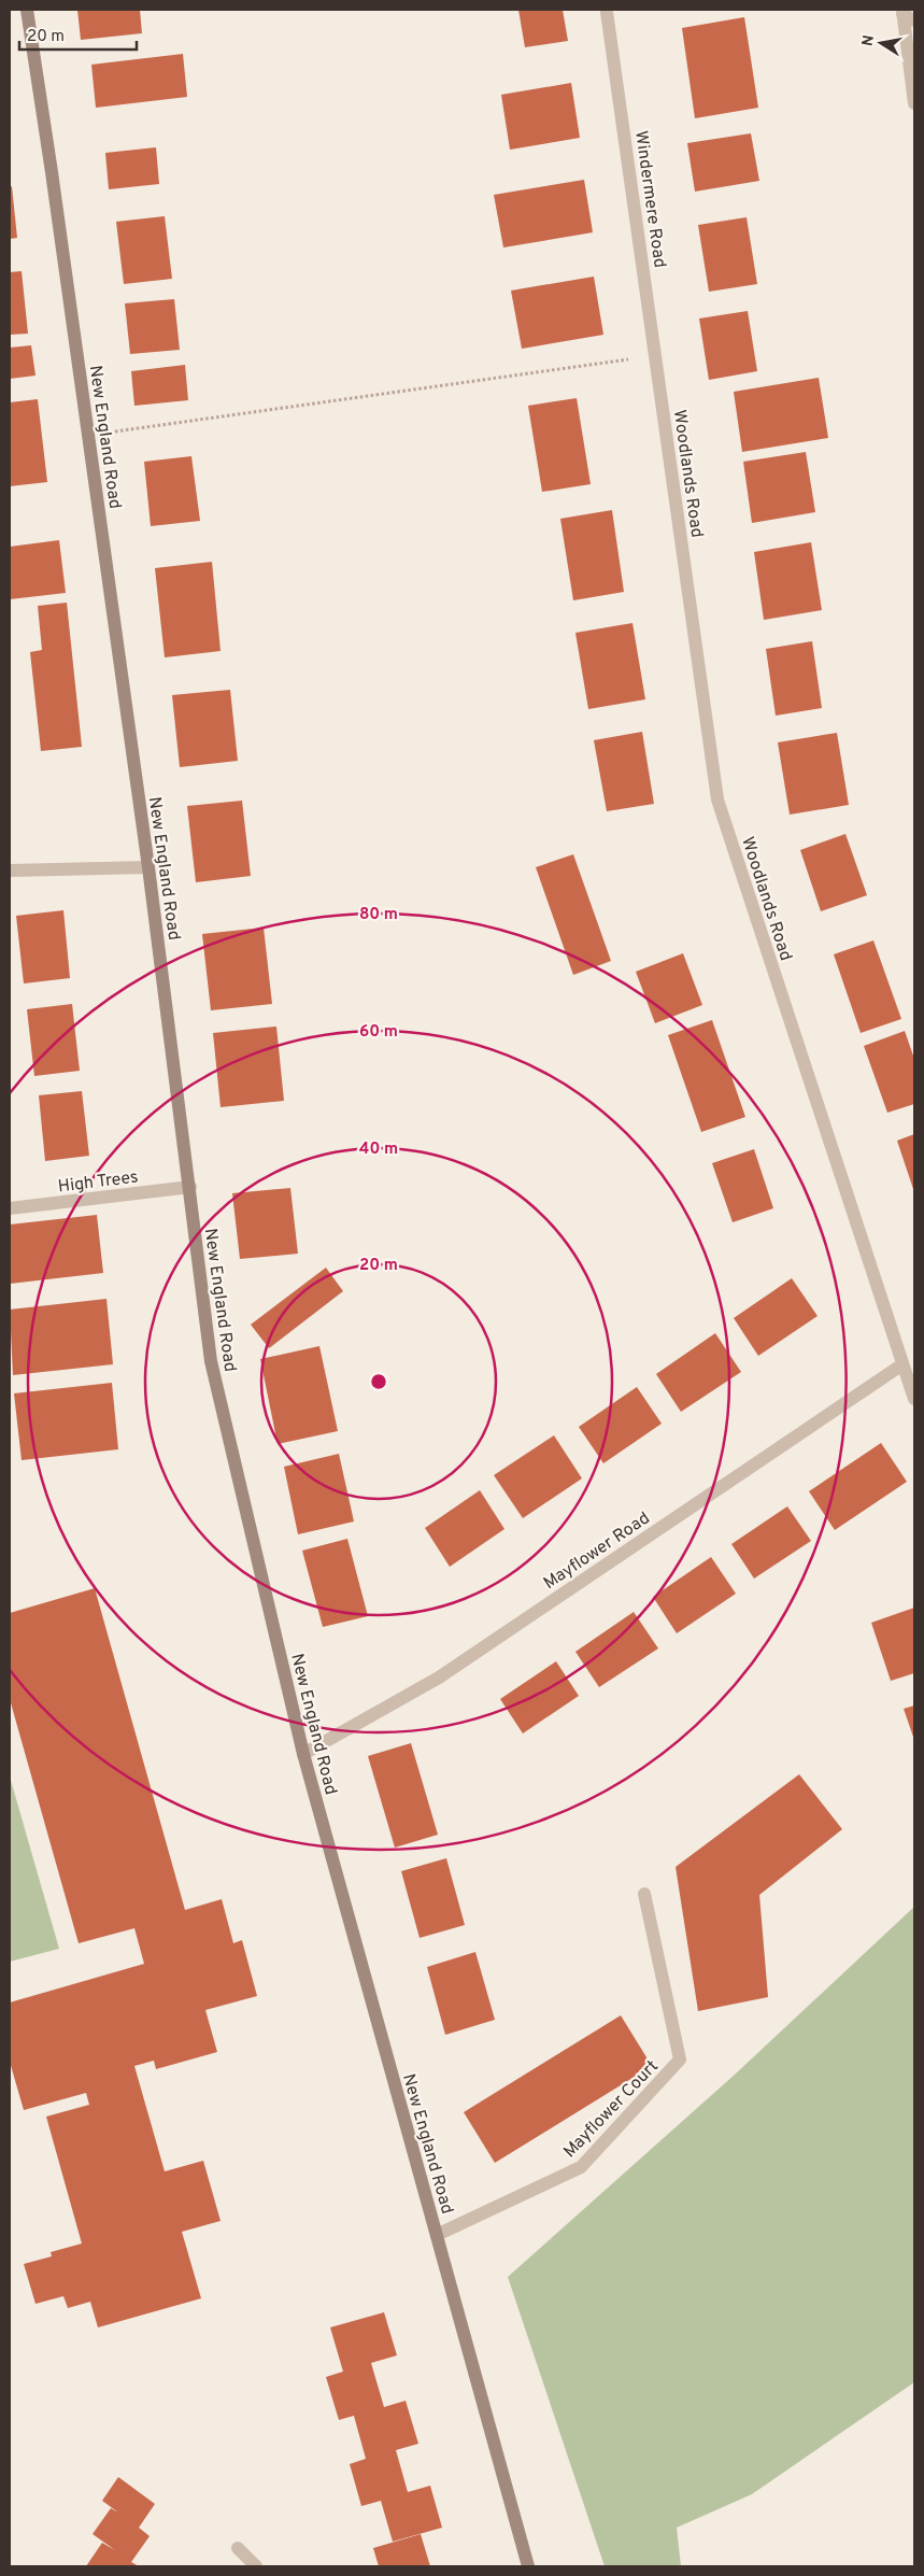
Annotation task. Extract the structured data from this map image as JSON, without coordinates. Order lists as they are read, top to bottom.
{
  "streets": {
    "street": [
      "Windermere Road",
      "New England Road",
      "Woodlands Road",
      "High Trees",
      "Mayflower Road",
      "Mayflower Court"
    ]
  },
  "crossings": [
    ["Windermere Road", "Woodlands Road"],
    ["New England Road", "High Trees"],
    ["New England Road", "Mayflower Road"],
    ["New England Road", "Mayflower Court"],
    ["Woodlands Road", "Mayflower Road"]
  ],
  "scale_bar": "20 m",
  "north": "left",
  "rings": [
    "80 m",
    "60 m",
    "40 m",
    "20 m"
  ]
}
